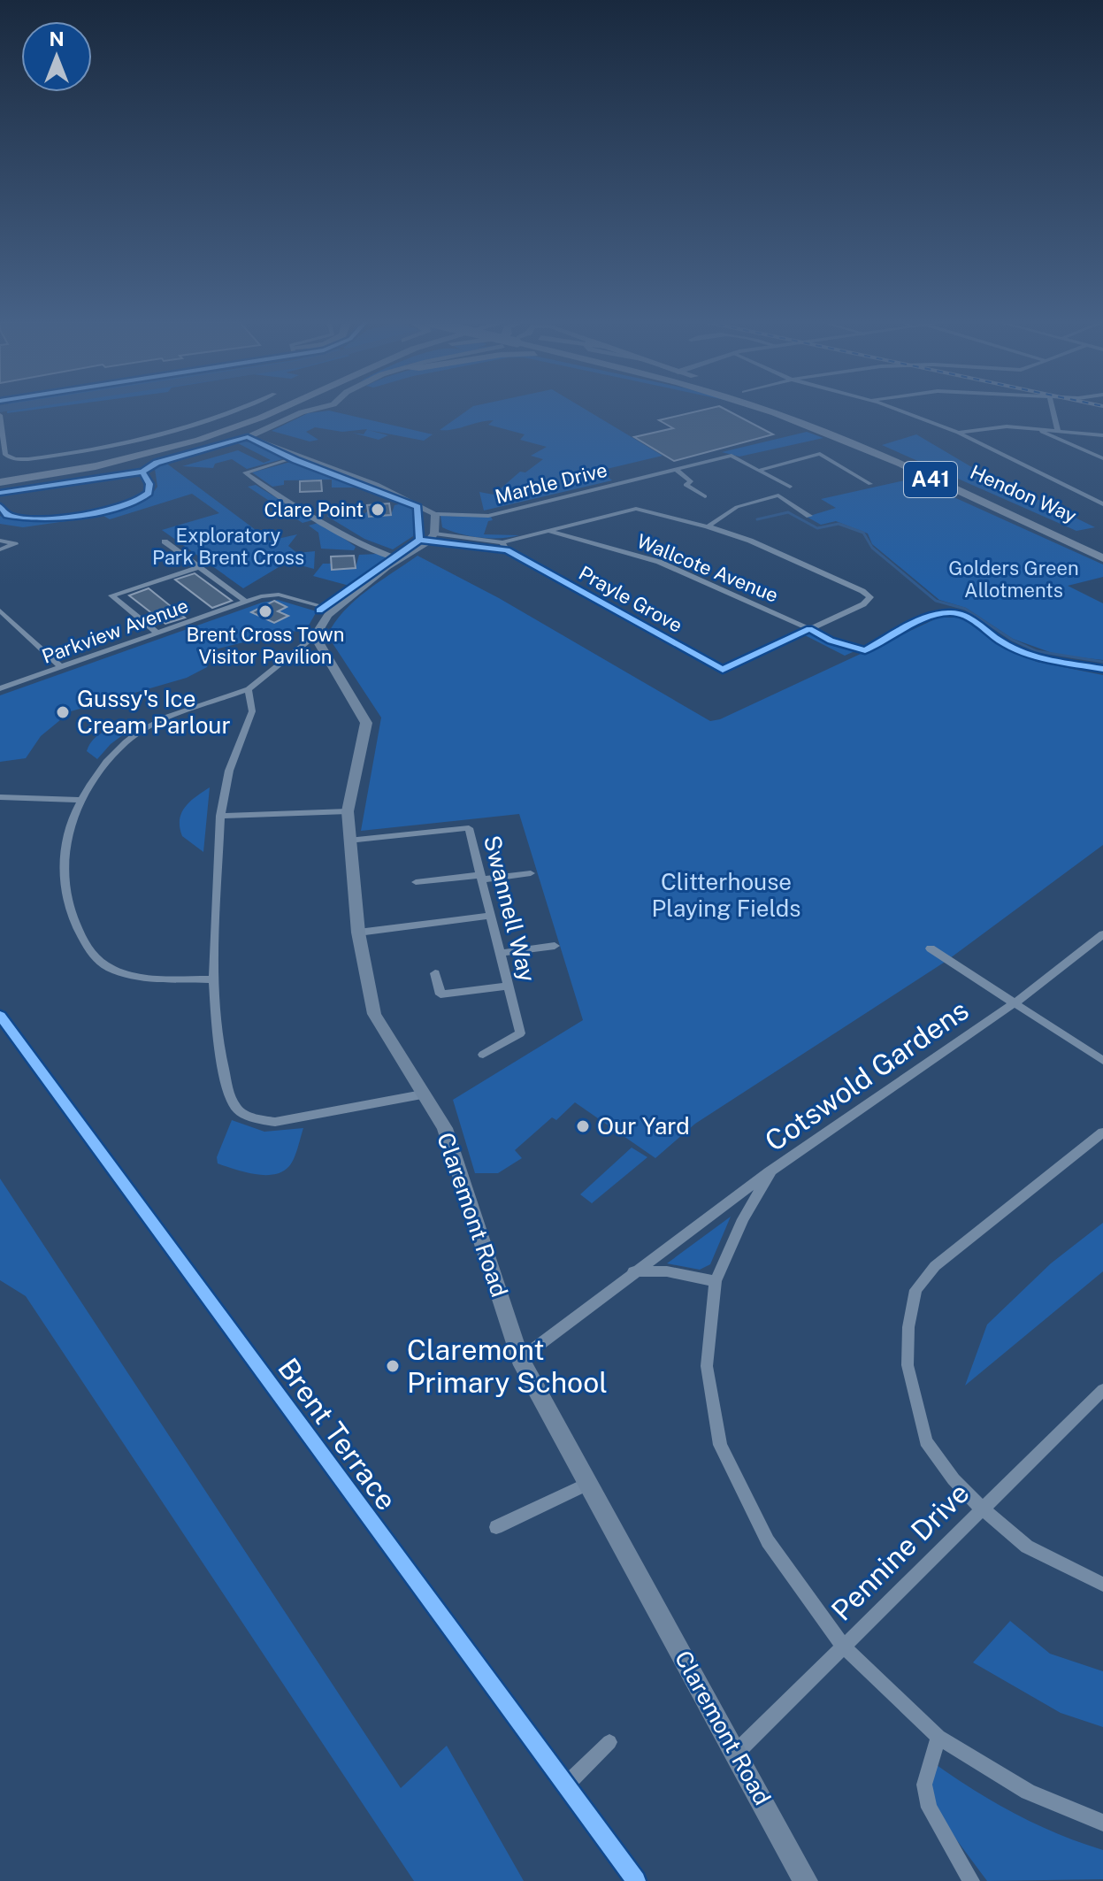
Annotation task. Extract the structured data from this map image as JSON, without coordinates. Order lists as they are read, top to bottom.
{
  "streets": {
    "highway": ["A41", "Hendon Way"],
    "street": [
      "Marble Drive",
      "Wallcote Avenue",
      "Prayle Grove",
      "Parkview Avenue",
      "Swannell Way",
      "Cotswold Gardens",
      "Claremont Road",
      "Brent Terrace",
      "Pennine Drive"
    ]
  },
  "crossings": [
    ["A41", "Hendon Way"],
    ["Wallcote Avenue", "Prayle Grove"],
    ["Swannell Way", "Claremont Road"],
    ["Cotswold Gardens", "Pennine Drive"],
    ["Claremont Road", "Pennine Drive"]
  ],
  "parks": ["Exploratory Park Brent Cross", "Golders Green Allotments", "Clitterhouse Playing Fields"],
  "places": [
    "Clare Point",
    "Brent Cross Town Visitor Pavilion",
    "Gussy's Ice Cream Parlour",
    "Our Yard",
    "Claremont Primary School"
  ],
  "north": "top"
}
